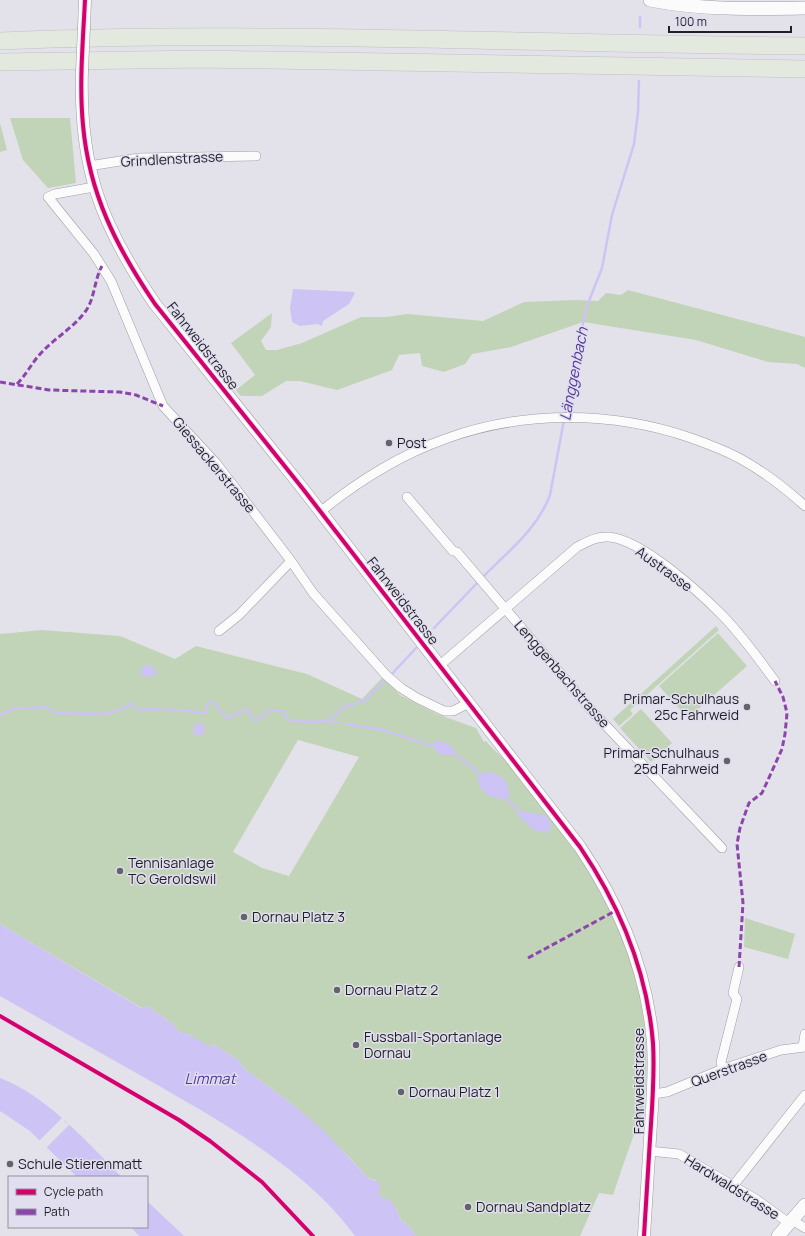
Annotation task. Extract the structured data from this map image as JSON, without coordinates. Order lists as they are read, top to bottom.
{
  "streets": {
    "street": [
      "Grindlenstrasse",
      "Fahrweidstrasse",
      "Giessackerstrasse",
      "Austrasse",
      "Lenggenbachstrasse",
      "Querstrasse",
      "Hardwaldstrasse"
    ]
  },
  "crossings": [
    ["Grindlenstrasse", "Fahrweidstrasse"],
    ["Fahrweidstrasse", "Giessackerstrasse"],
    ["Fahrweidstrasse", "Austrasse"],
    ["Fahrweidstrasse", "Querstrasse"],
    ["Fahrweidstrasse", "Hardwaldstrasse"],
    ["Austrasse", "Lenggenbachstrasse"]
  ],
  "water": ["Länggenbach", "Limmat"],
  "places": [
    "Post",
    "Primar-Schulhaus 25c Fahrweid",
    "Primar-Schulhaus 25d Fahrweid",
    "Tennisanlage TC Geroldswil",
    "Dornau Platz 3",
    "Dornau Platz 2",
    "Fussball-Sportanlage Dornau",
    "Dornau Platz 1",
    "Schule Stierenmatt",
    "Dornau Sandplatz"
  ],
  "legend": ["Cycle path", "Path"],
  "scale_bar": "100 m"
}
